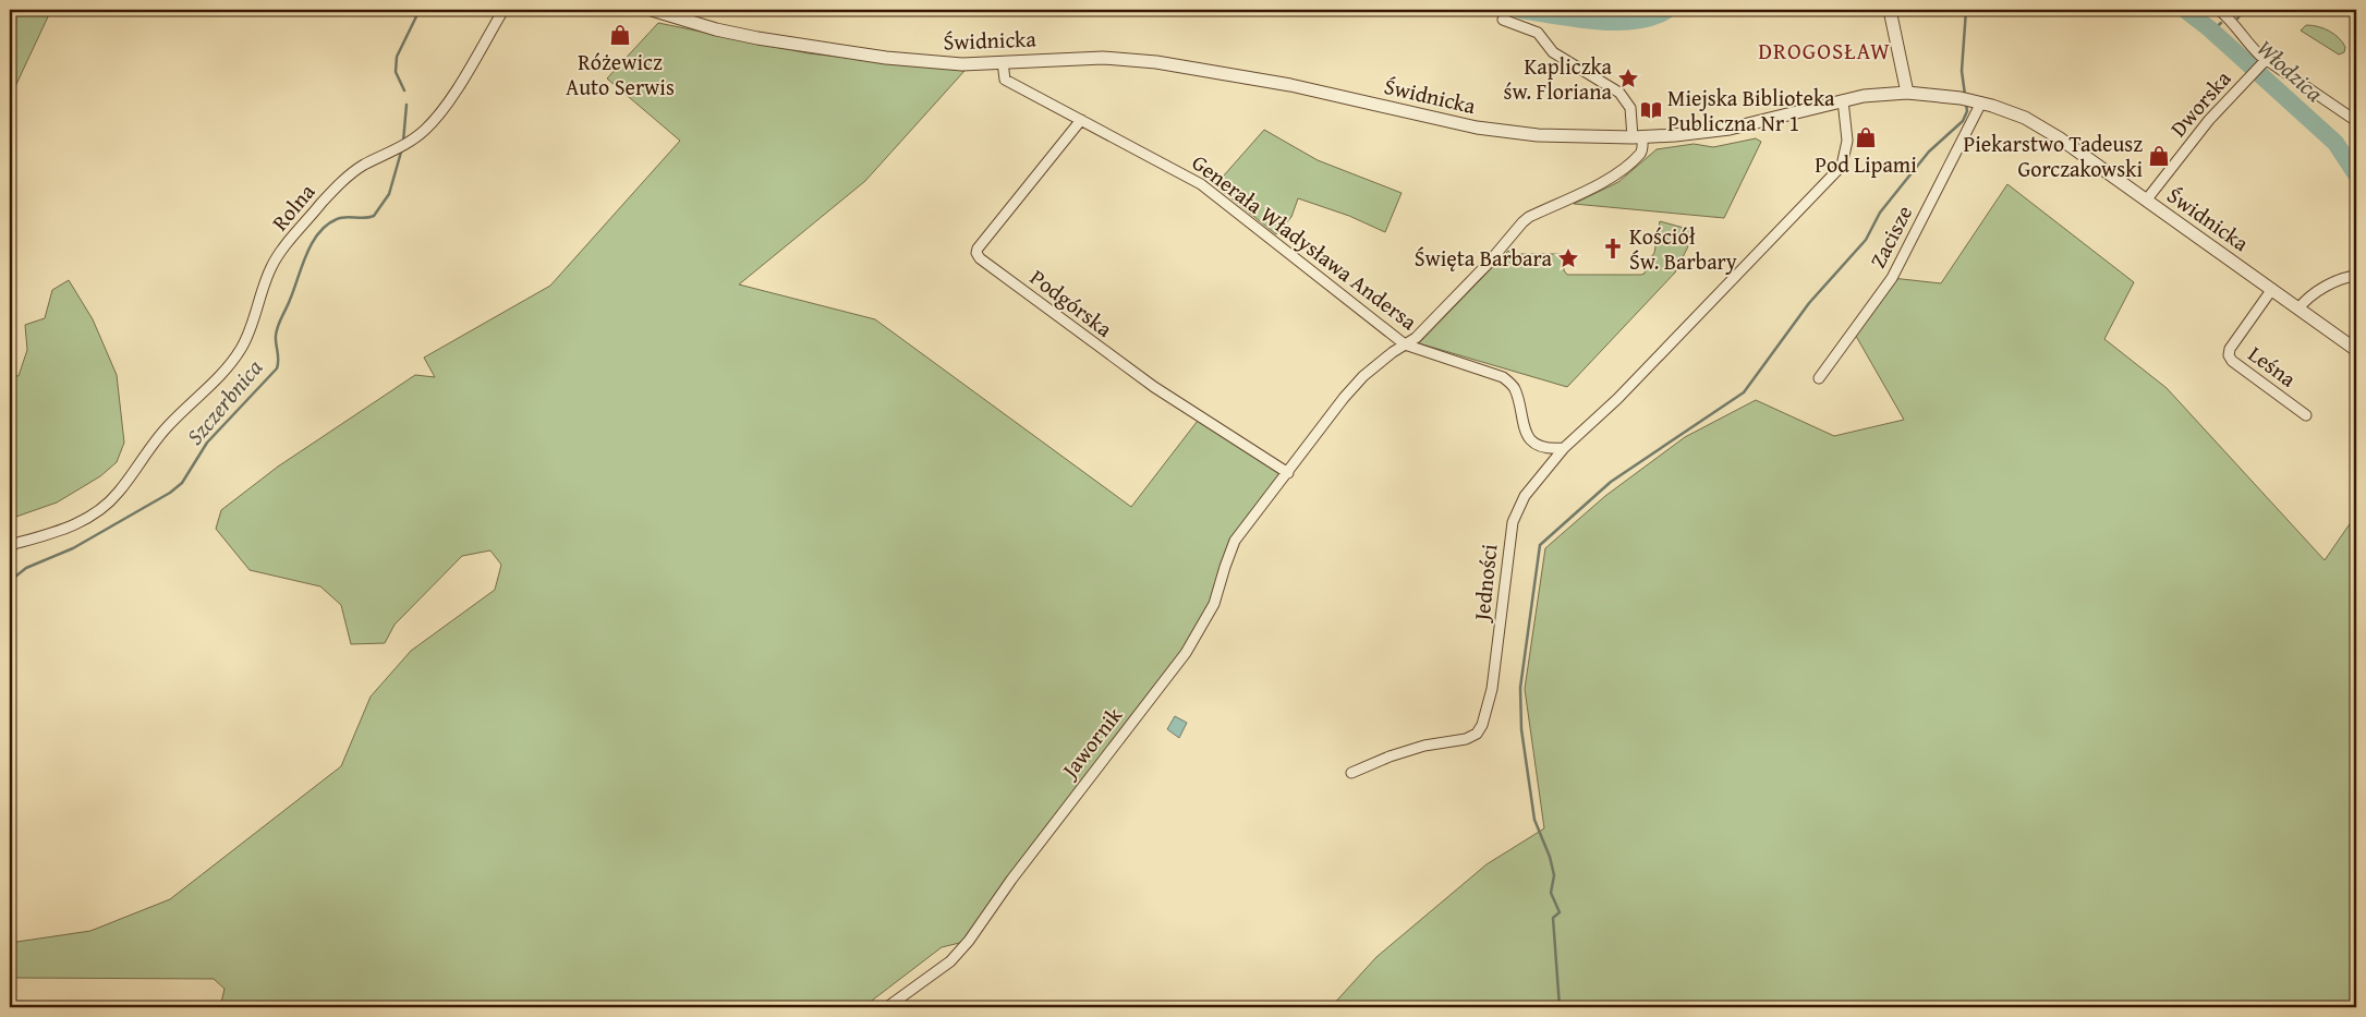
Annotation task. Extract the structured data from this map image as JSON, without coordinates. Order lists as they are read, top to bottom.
{
  "streets": {
    "street": [
      "Świdnicka",
      "Dworska",
      "Rolna",
      "Zacisze",
      "Generała Władysława Andersa",
      "Podgórska",
      "Leśna",
      "Jedności",
      "Jawornik"
    ]
  },
  "crossings": [
    ["Świdnicka", "Dworska"],
    ["Świdnicka", "Zacisze"],
    ["Świdnicka", "Generała Władysława Andersa"],
    ["Świdnicka", "Leśna"],
    ["Świdnicka", "Jawornik"],
    ["Generała Władysława Andersa", "Podgórska"],
    ["Generała Władysława Andersa", "Jedności"],
    ["Generała Władysława Andersa", "Jawornik"],
    ["Podgórska", "Jawornik"]
  ],
  "districts": ["DROGOSŁAW"],
  "water": ["Włodzica", "Szczerbnica"],
  "places": {
    "shop": ["Różewicz Auto Serwis", "Pod Lipami", "Piekarstwo Tadeusz Gorczakowski"],
    "place": ["Kapliczka św. Floriana", "Święta Barbara"],
    "library": ["Miejska Biblioteka Publiczna Nr 1"],
    "church": ["Kościół Św. Barbary"]
  }
}
